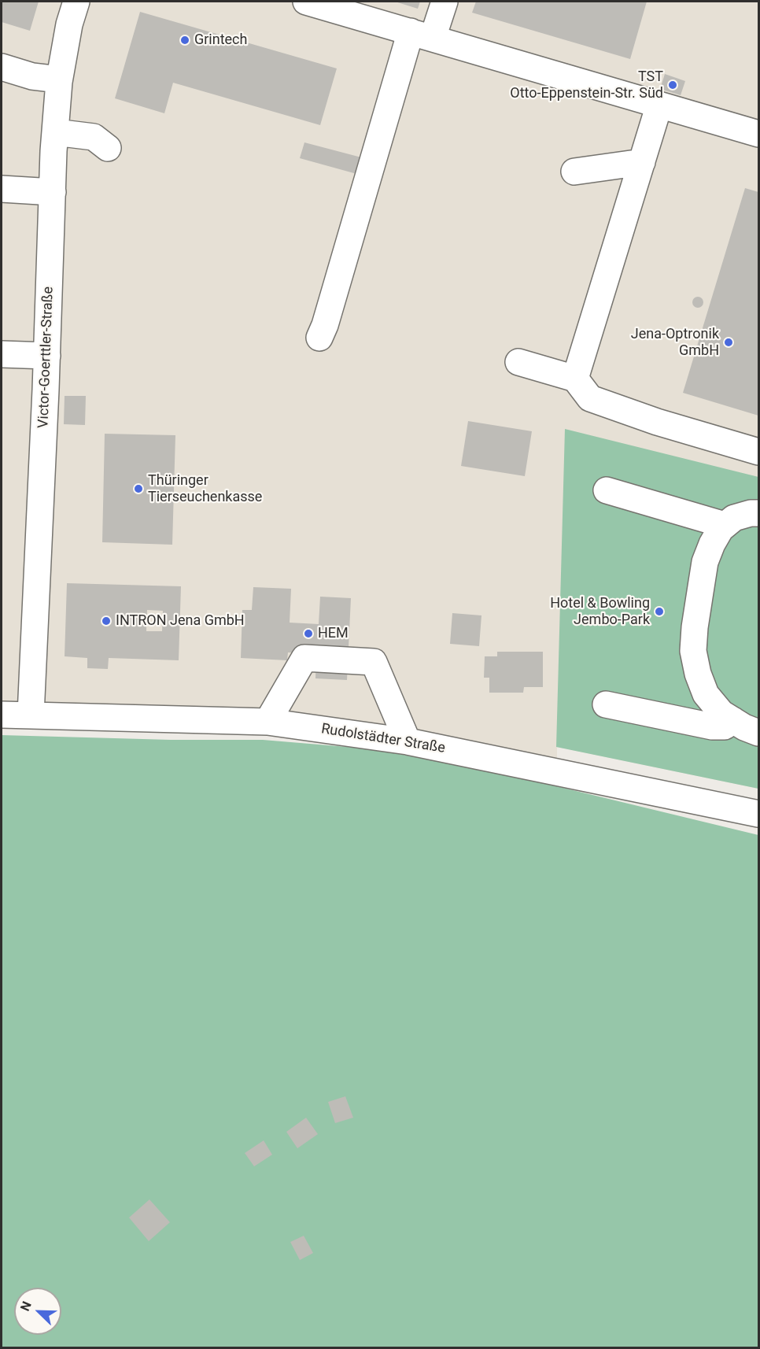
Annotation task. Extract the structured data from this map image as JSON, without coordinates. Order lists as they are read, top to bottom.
{
  "streets": {
    "street": ["Victor-Goerttler-Straße", "Rudolstädter Straße"]
  },
  "crossings": [
    ["Victor-Goerttler-Straße", "Rudolstädter Straße"]
  ],
  "places": [
    "Grintech",
    "TST Otto-Eppenstein-Str. Süd",
    "Jena-Optronik GmbH",
    "Thüringer Tierseuchenkasse",
    "Hotel & Bowling Jembo-Park",
    "INTRON Jena GmbH",
    "HEM"
  ],
  "north": "top left"
}
